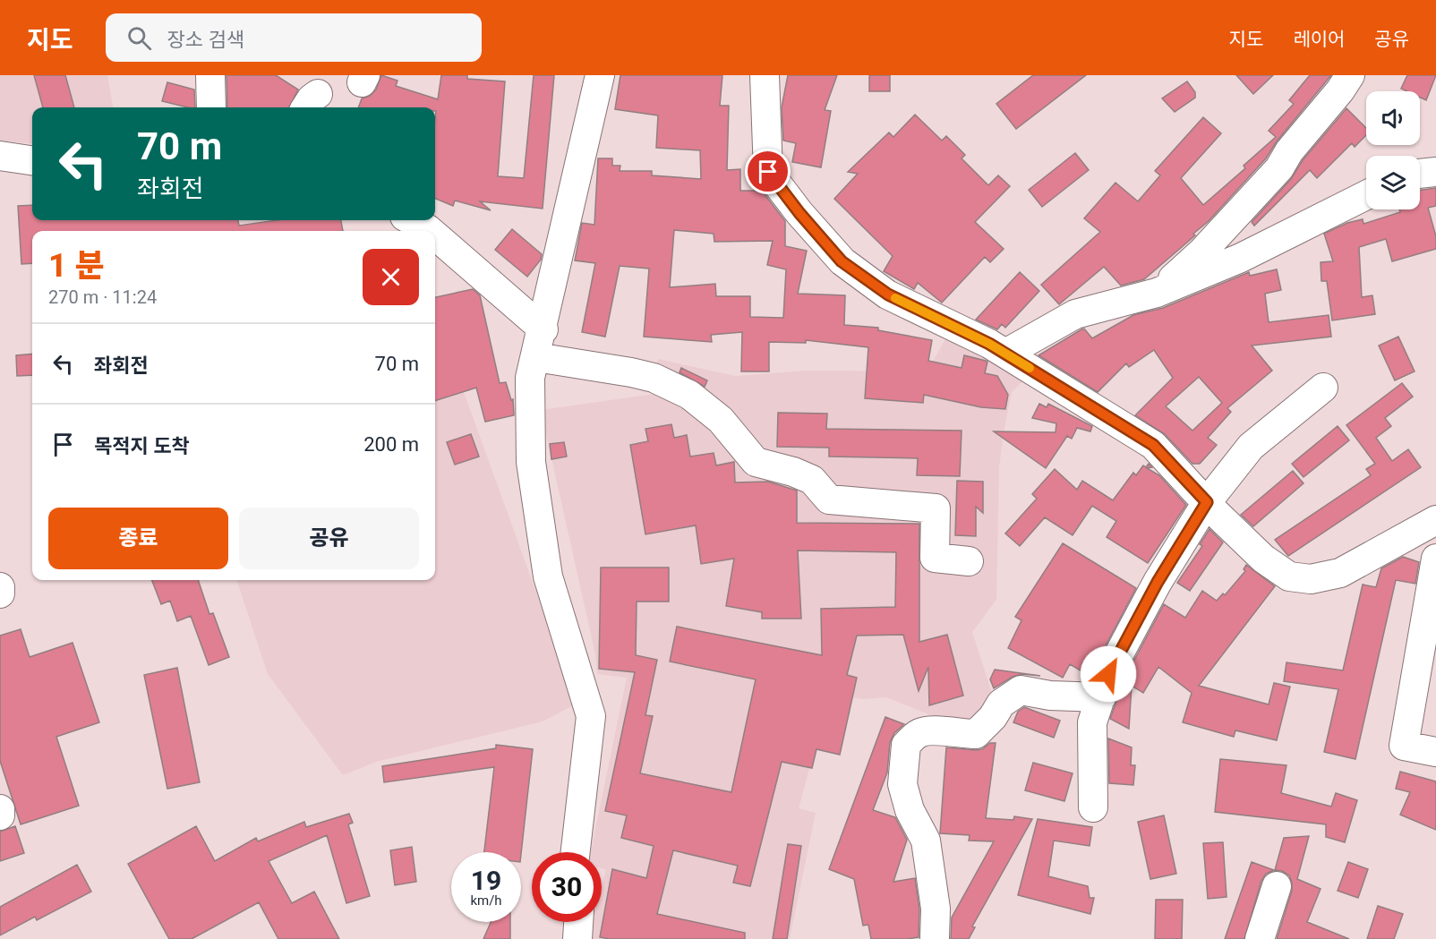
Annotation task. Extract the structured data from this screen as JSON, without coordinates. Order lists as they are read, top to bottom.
{
  "page": {
    "header": "지도",
    "search": "장소 검색",
    "nav": ["지도", "레이어", "공유"],
    "turn": ["70 m", "좌회전"],
    "heading": ["1 분", "270 m · 11:24"],
    "list": [
      {
        "name": "좌회전",
        "value": "70 m"
      },
      {
        "name": "목적지 도착",
        "value": "200 m"
      }
    ],
    "buttons": ["종료", "공유"],
    "speed": "19 km/h",
    "limit": "30"
  }
}
